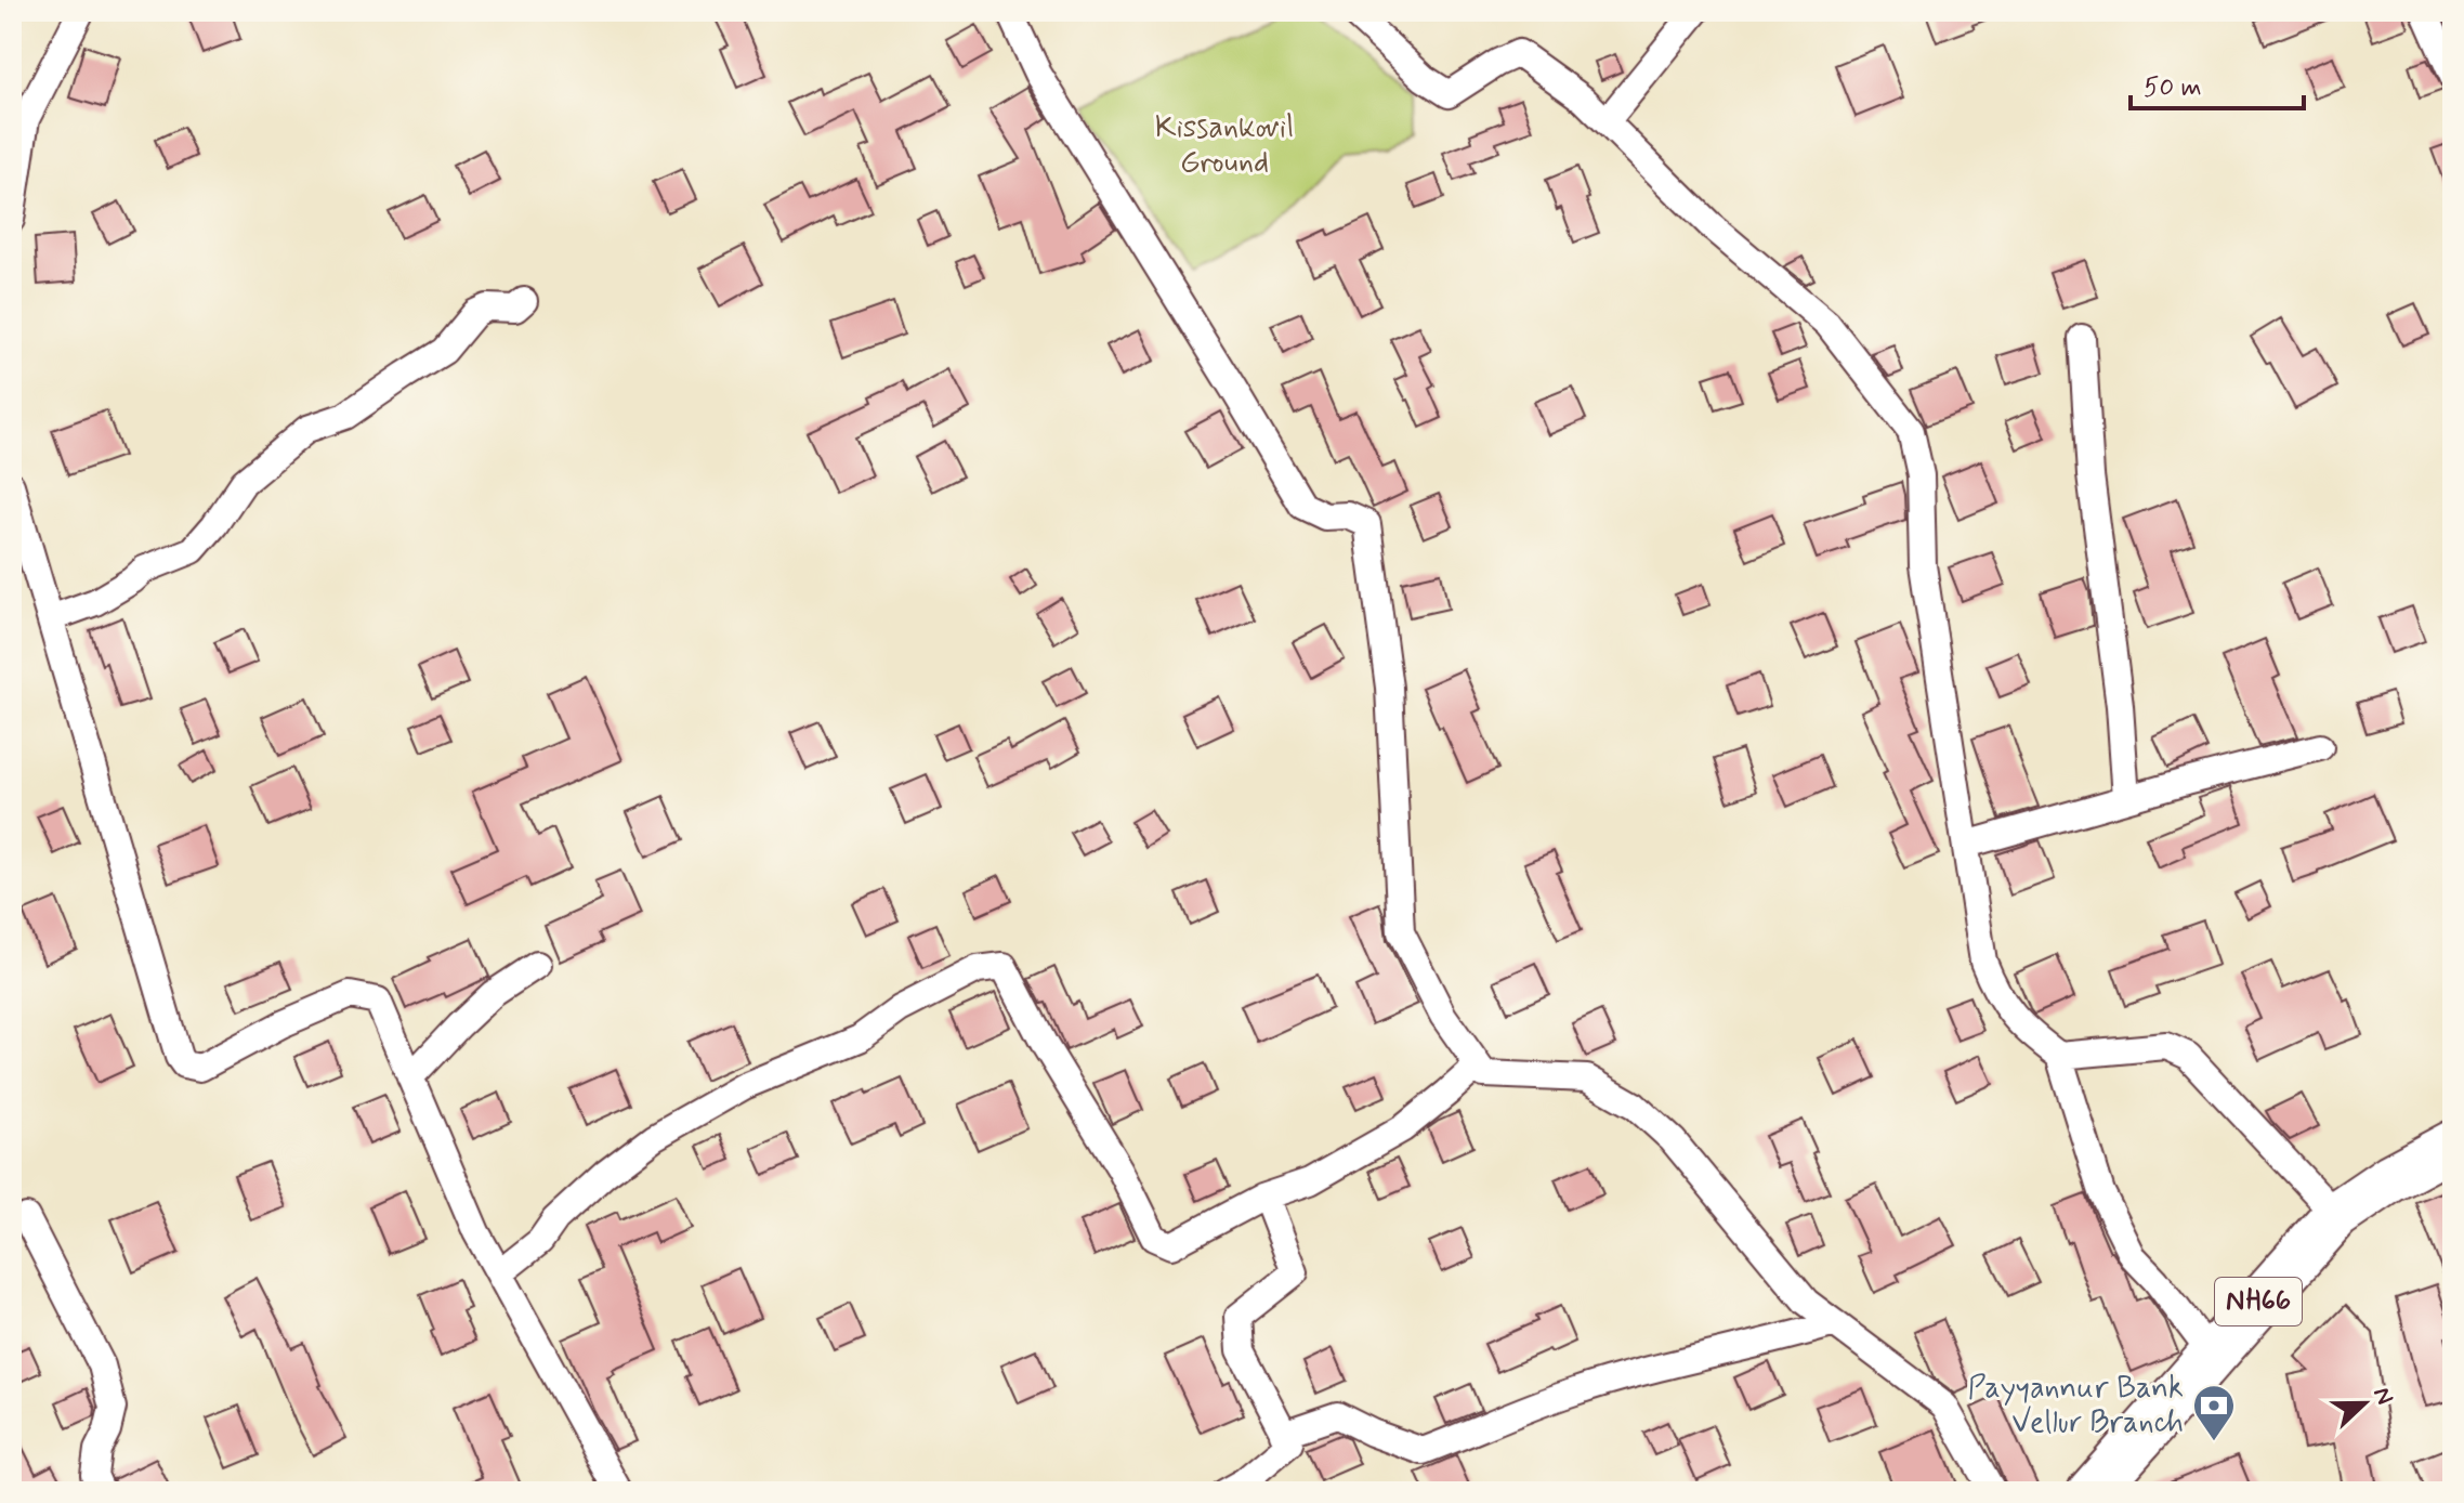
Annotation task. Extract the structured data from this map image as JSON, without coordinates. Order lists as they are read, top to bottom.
{
  "streets": {
    "highway": ["NH66"]
  },
  "parks": ["Kissankovil Ground"],
  "places": {
    "bank": ["Payyannur Bank Vellur Branch"]
  },
  "scale_bar": "50 m",
  "north": "right"
}
